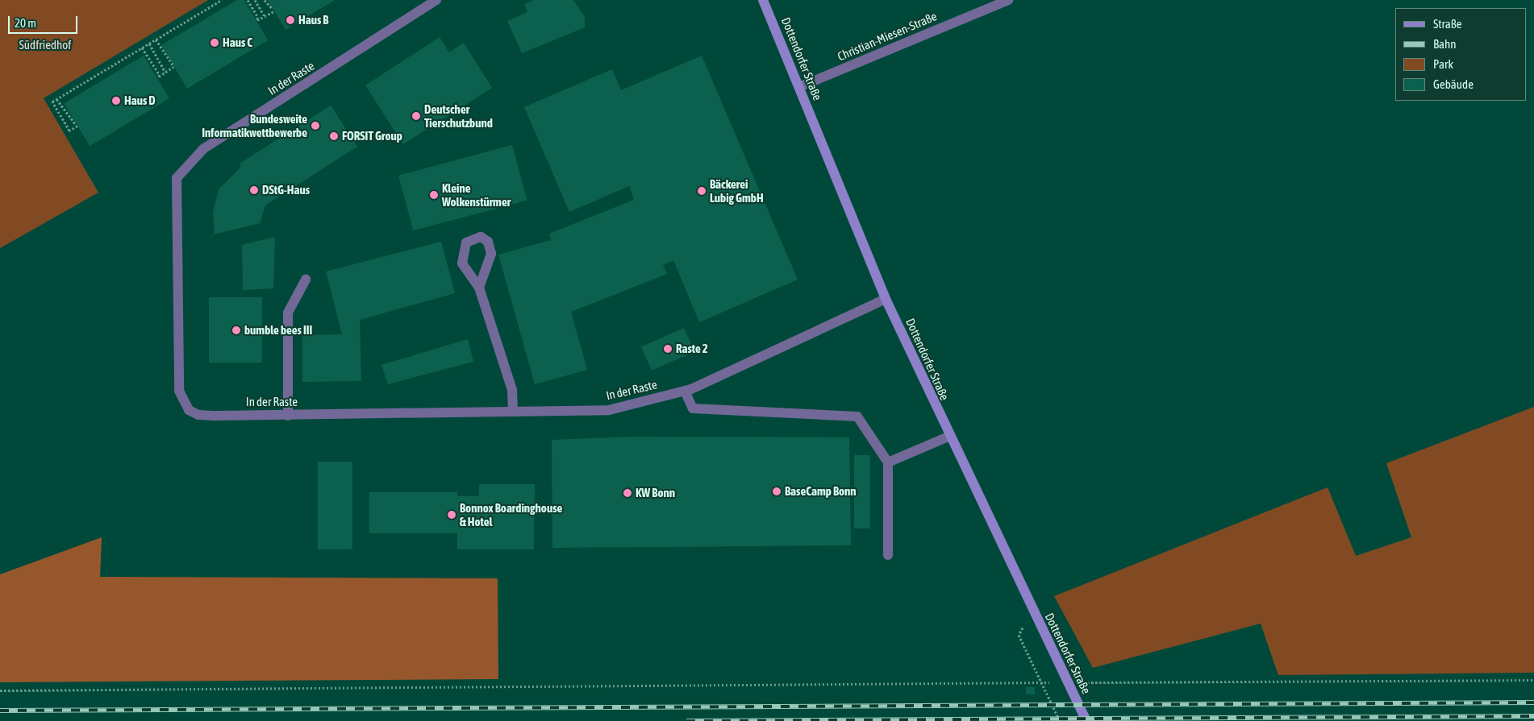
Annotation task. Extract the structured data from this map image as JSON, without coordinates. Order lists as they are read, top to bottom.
{
  "streets": {
    "main road": ["Dottendorfer Straße"],
    "street": ["Christian-Miesen-Straße", "In der Raste"]
  },
  "crossings": [
    ["Christian-Miesen-Straße", "Dottendorfer Straße"],
    ["Dottendorfer Straße", "In der Raste"]
  ],
  "parks": ["Südfriedhof"],
  "places": [
    "Haus B",
    "Haus C",
    "Haus D",
    "Deutscher Tierschutzbund",
    "Bundesweite Informatikwettbewerbe",
    "FORSIT Group",
    "DStG-Haus",
    "Bäckerei Lubig GmbH",
    "Kleine Wolkenstürmer",
    "bumble bees III",
    "Raste 2",
    "BaseCamp Bonn",
    "KW Bonn",
    "Bonnox Boardinghouse & Hotel"
  ],
  "legend": [
    "Straße",
    "Bahn",
    "Park",
    "Gebäude"
  ],
  "scale_bar": "20 m"
}
